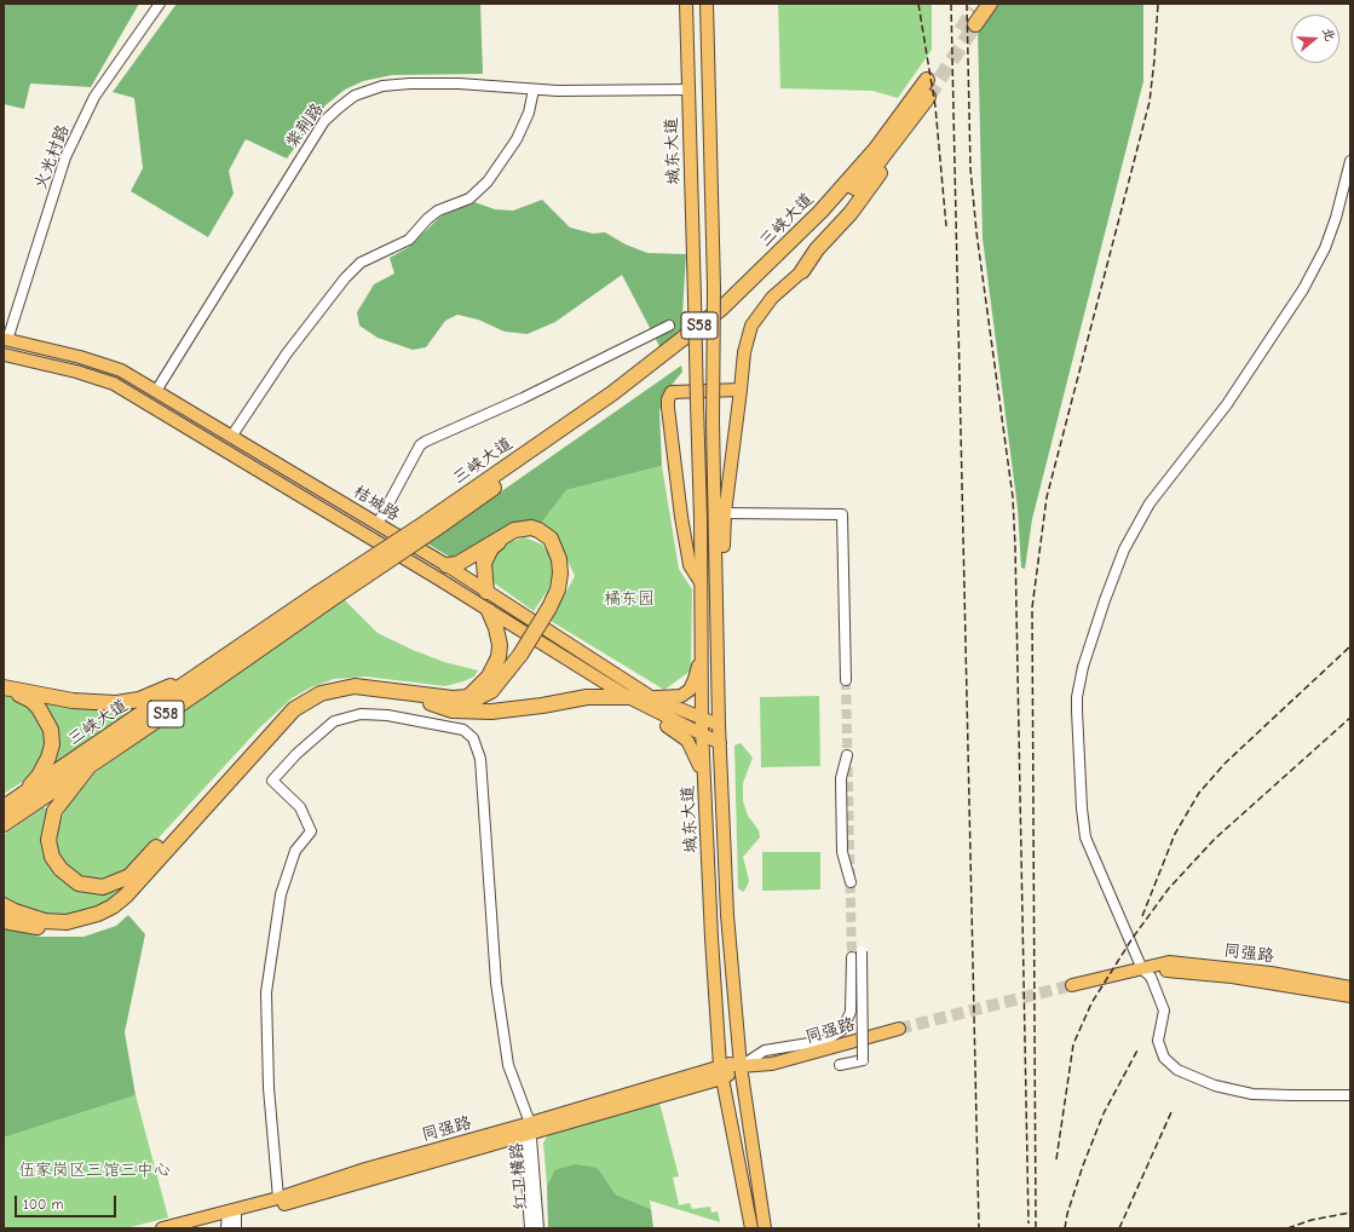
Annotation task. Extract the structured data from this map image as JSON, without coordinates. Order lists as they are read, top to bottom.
{
  "streets": {
    "highway": ["三峡大道", "S58"],
    "main road": ["城东大道", "桔城路", "同强路"],
    "street": ["紫荆路", "火光村路", "红卫横路"]
  },
  "crossings": [
    ["紫荆路", "城东大道"],
    ["紫荆路", "桔城路"],
    ["城东大道", "桔城路"],
    ["城东大道", "同强路"],
    ["火光村路", "桔城路"],
    ["同强路", "红卫横路"]
  ],
  "parks": ["橘东园", "伍家岗区三馆三中心"],
  "scale_bar": "100 m",
  "north": "right"
}
